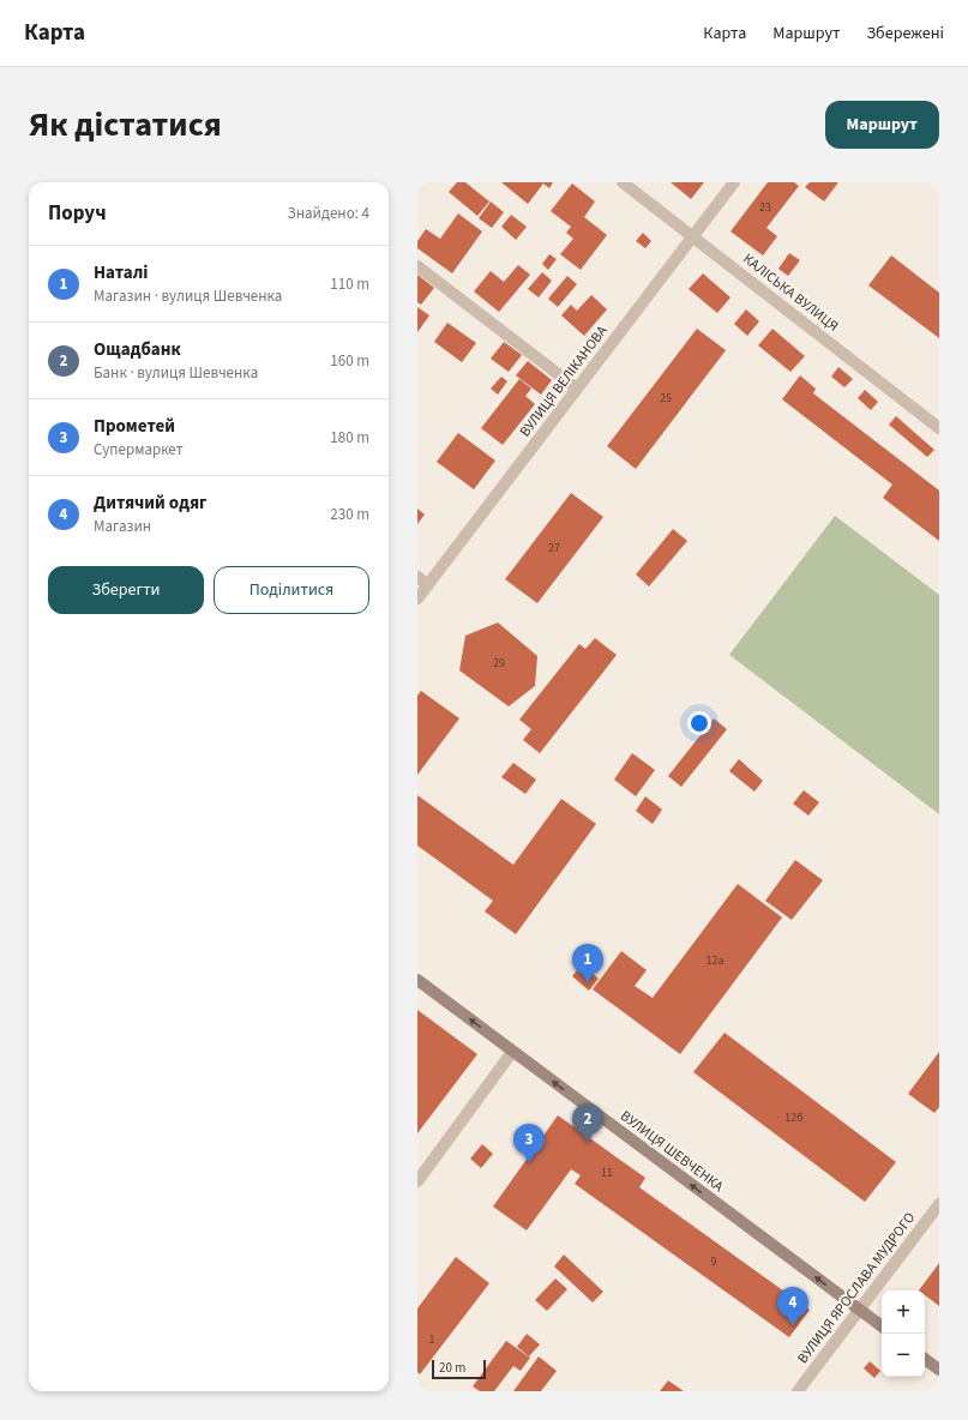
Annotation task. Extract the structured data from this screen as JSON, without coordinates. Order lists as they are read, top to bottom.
{
  "streets": {
    "street": [
      "КАЛІСЬКА ВУЛИЦЯ",
      "ВУЛИЦЯ ВЕЛІКАНОВА",
      "ВУЛИЦЯ ШЕВЧЕНКА",
      "ВУЛИЦЯ ЯРОСЛАВА МУДРОГО"
    ]
  },
  "crossings": [
    ["КАЛІСЬКА ВУЛИЦЯ", "ВУЛИЦЯ ВЕЛІКАНОВА"],
    ["ВУЛИЦЯ ШЕВЧЕНКА", "ВУЛИЦЯ ЯРОСЛАВА МУДРОГО"]
  ],
  "one_way": ["ВУЛИЦЯ ШЕВЧЕНКА"],
  "house_numbers": [
    "23",
    "25",
    "27",
    "29",
    "12а",
    "12б",
    "11",
    "9",
    "1"
  ],
  "scale_bar": "20 m",
  "page": {
    "header": "Карта",
    "nav": ["Карта", "Маршрут", "Збережені"],
    "title": "Як дістатися",
    "buttons": [
      "Маршрут",
      ["Зберегти", "Поділитися"]
    ],
    "heading": ["Поруч", "Знайдено: 4"],
    "list": [
      {
        "mark": "1",
        "name": "Наталі",
        "note": "Магазин · вулиця Шевченка",
        "value": "110 m"
      },
      {
        "mark": "2",
        "name": "Ощадбанк",
        "note": "Банк · вулиця Шевченка",
        "value": "160 m"
      },
      {
        "mark": "3",
        "name": "Прометей",
        "note": "Супермаркет",
        "value": "180 m"
      },
      {
        "mark": "4",
        "name": "Дитячий одяг",
        "note": "Магазин",
        "value": "230 m"
      }
    ],
    "pins": [
      "1",
      "2",
      "3",
      "4"
    ],
    "map_buttons": ["+", "−"],
    "scale": "20 m"
  }
}
